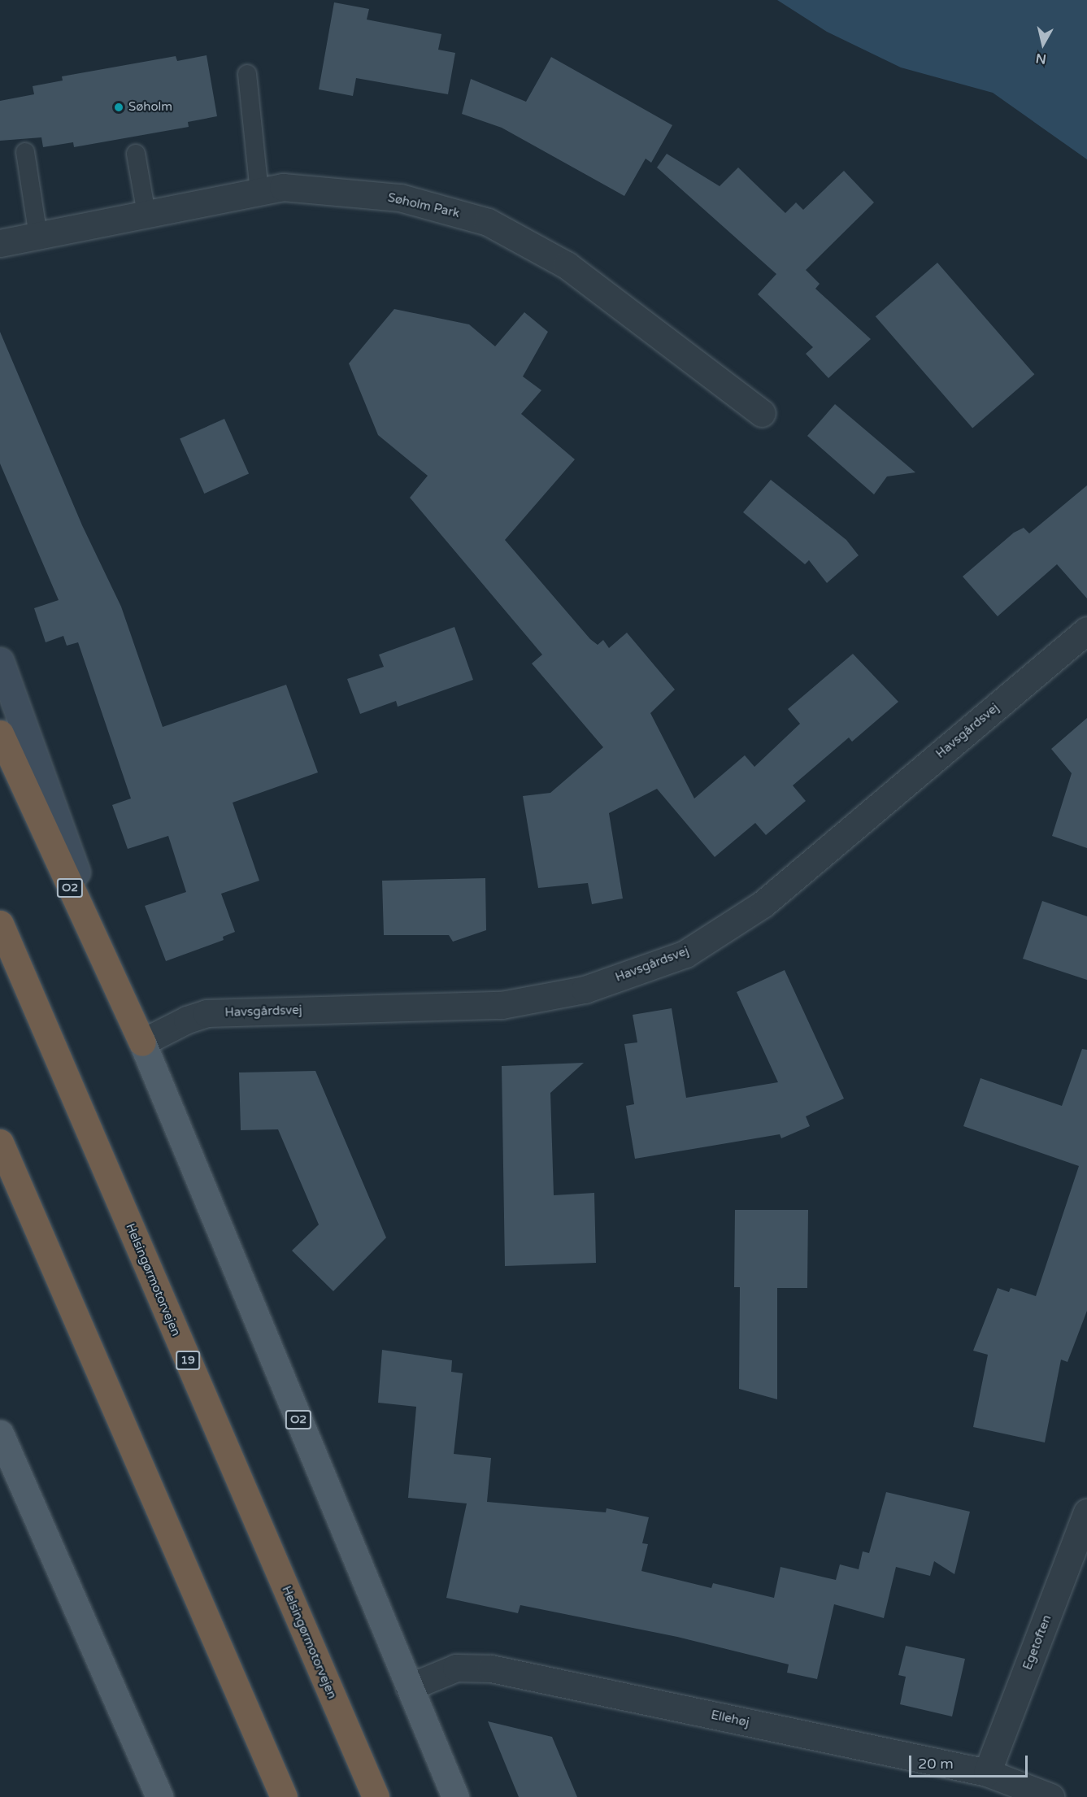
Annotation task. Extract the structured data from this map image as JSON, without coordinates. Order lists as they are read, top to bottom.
{
  "streets": {
    "highway": ["O2", "Helsingørmotorvejen", "19"],
    "street": [
      "Søholm Park",
      "Havsgårdsvej",
      "Egetoften",
      "Ellehøj"
    ]
  },
  "crossings": [
    ["Havsgårdsvej", "O2"],
    ["O2", "Ellehøj"],
    ["Egetoften", "Ellehøj"]
  ],
  "places": ["Søholm"],
  "scale_bar": "20 m",
  "north": "bottom"
}
